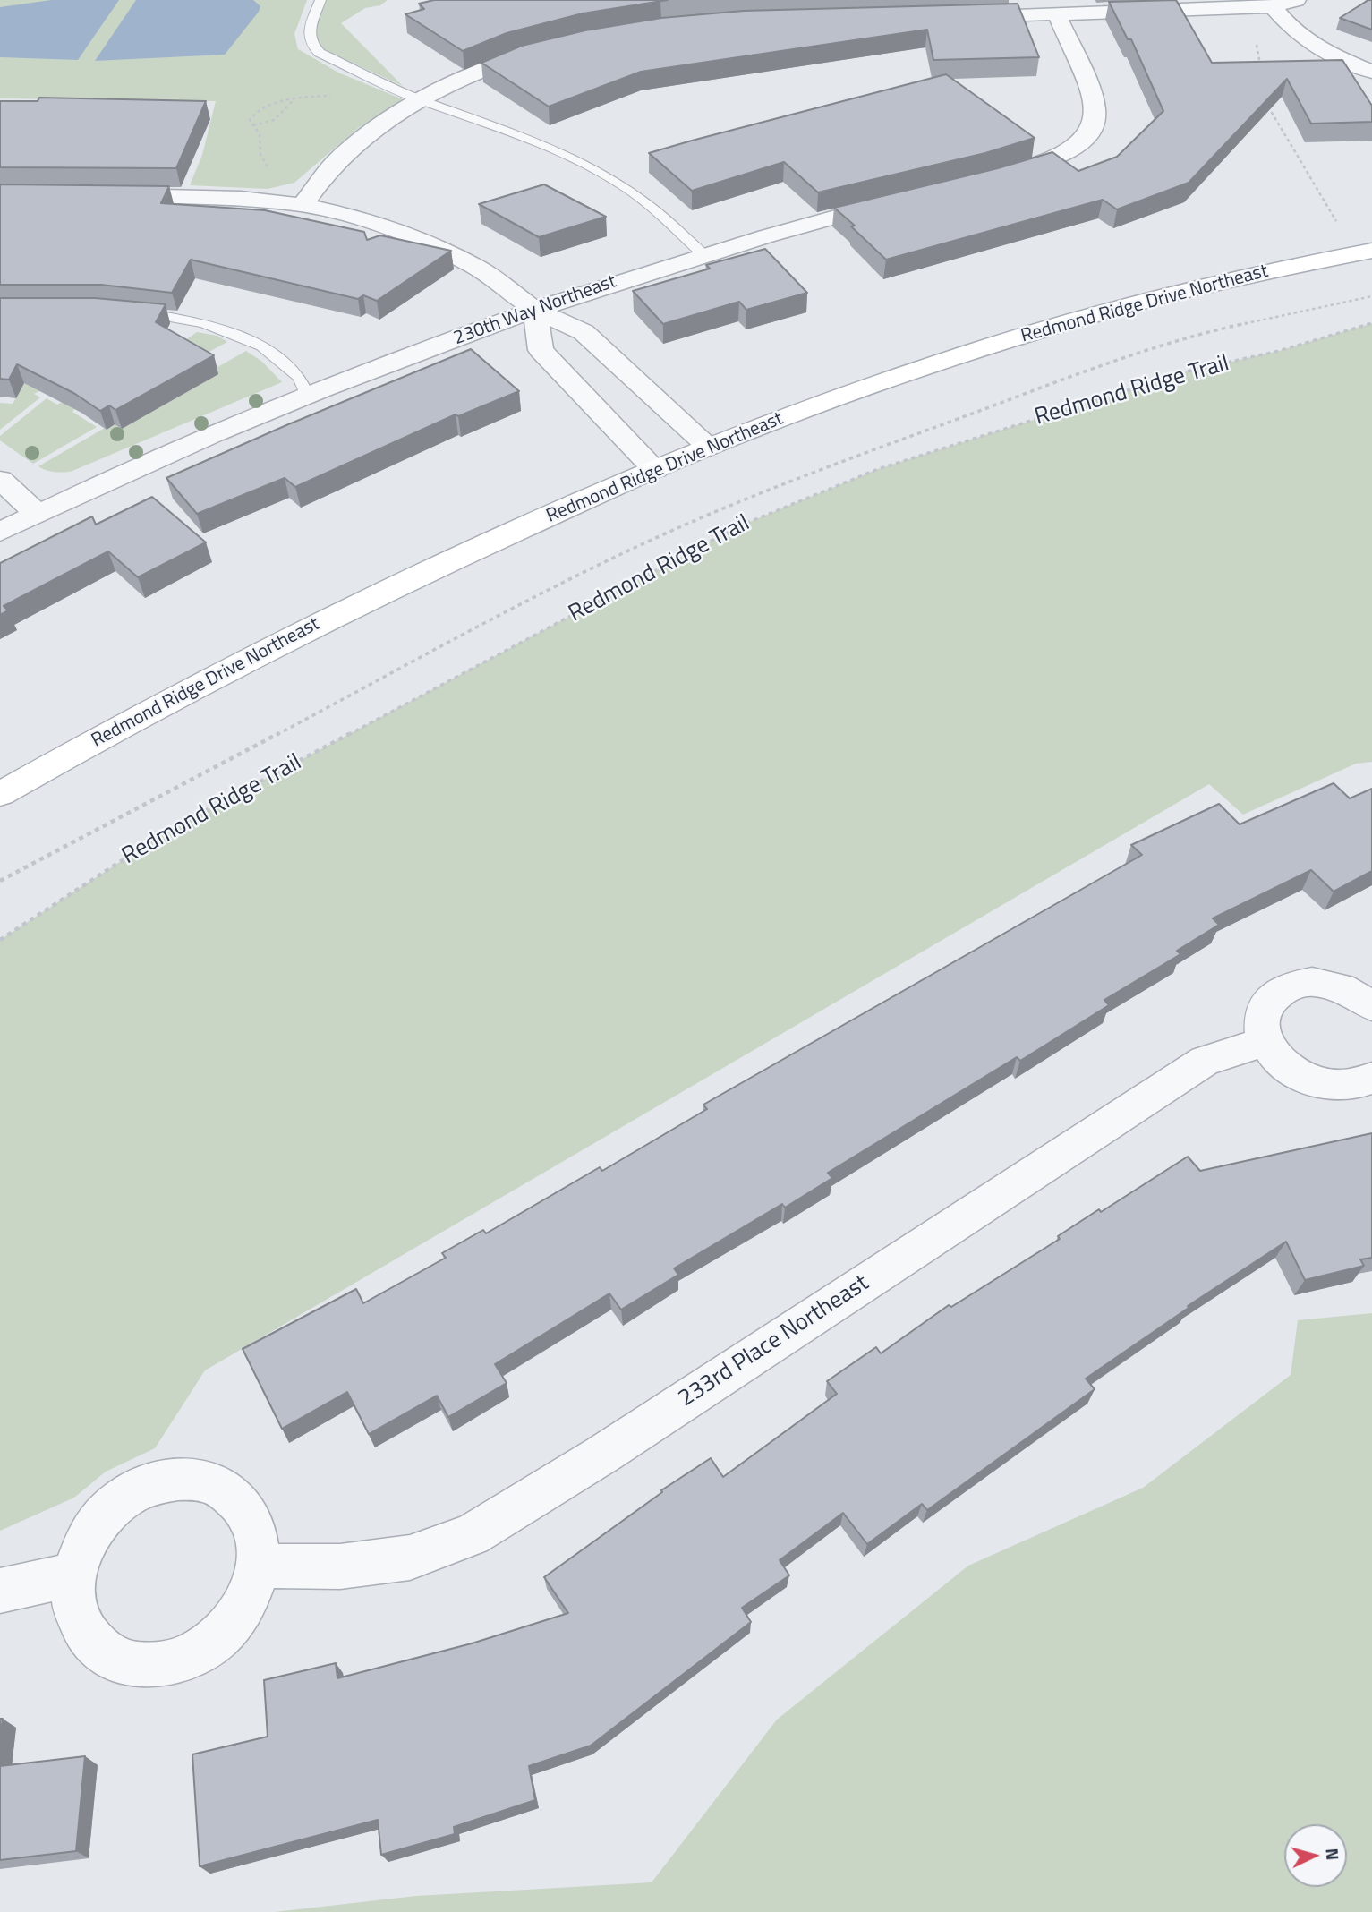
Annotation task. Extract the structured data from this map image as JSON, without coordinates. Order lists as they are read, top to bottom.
{
  "streets": {
    "street": ["Redmond Ridge Drive Northeast", "230th Way Northeast", "233rd Place Northeast"],
    "path": ["Redmond Ridge Trail"]
  },
  "north": "right"
}
